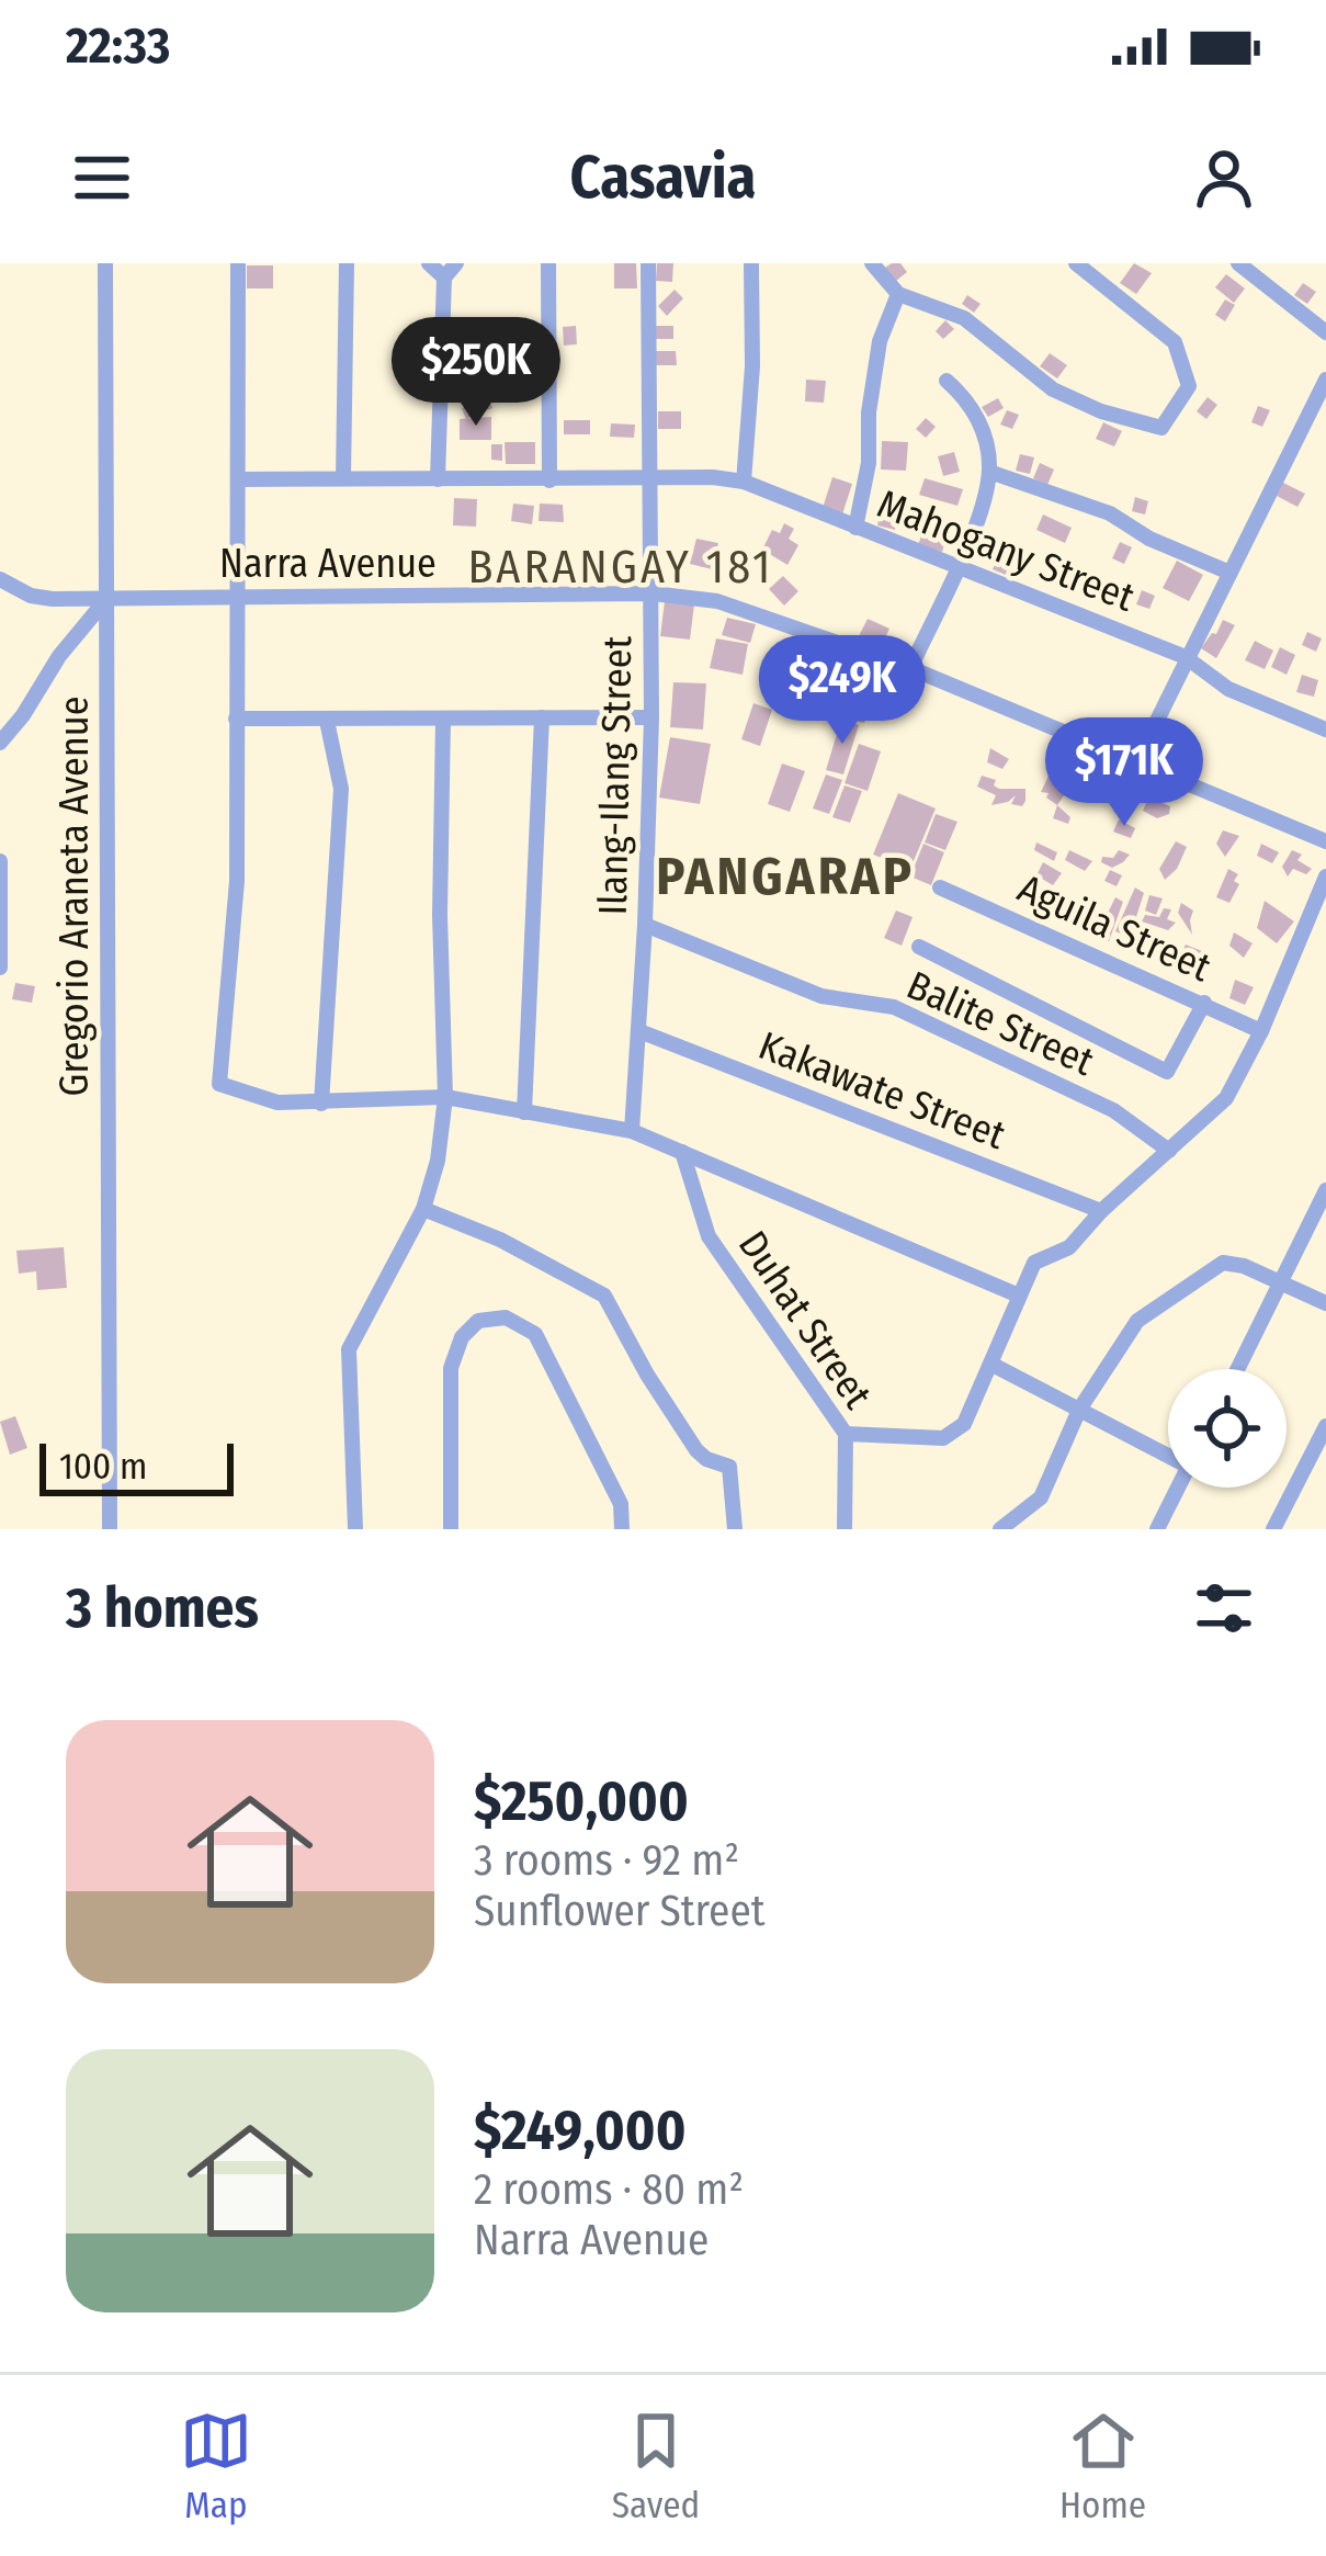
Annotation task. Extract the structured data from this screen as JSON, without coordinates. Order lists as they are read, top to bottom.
{
  "streets": {
    "street": [
      "Mahogany Street",
      "Narra Avenue",
      "Ilang-Ilang Street",
      "Gregorio Araneta Avenue",
      "Aguila Street",
      "Balite Street",
      "Kakawate Street",
      "Duhat Street"
    ]
  },
  "crossings": [
    ["Mahogany Street", "Ilang-Ilang Street"],
    ["Narra Avenue", "Ilang-Ilang Street"],
    ["Narra Avenue", "Gregorio Araneta Avenue"],
    ["Ilang-Ilang Street", "Balite Street"],
    ["Ilang-Ilang Street", "Kakawate Street"]
  ],
  "districts": ["BARANGAY 181", "PANGARAP"],
  "scale_bar": "100 m",
  "page": {
    "status": "22:33",
    "header": "Casavia",
    "price": ["$250K", "$249K", "$171K"],
    "scale": "100 m",
    "heading": "3 homes",
    "list": [
      {
        "name": "$250,000",
        "note": "3 rooms · 92 m² · Sunflower Street"
      },
      {
        "name": "$249,000",
        "note": "2 rooms · 80 m² · Narra Avenue"
      }
    ],
    "tabs": ["Map", "Saved", "Home"]
  }
}
